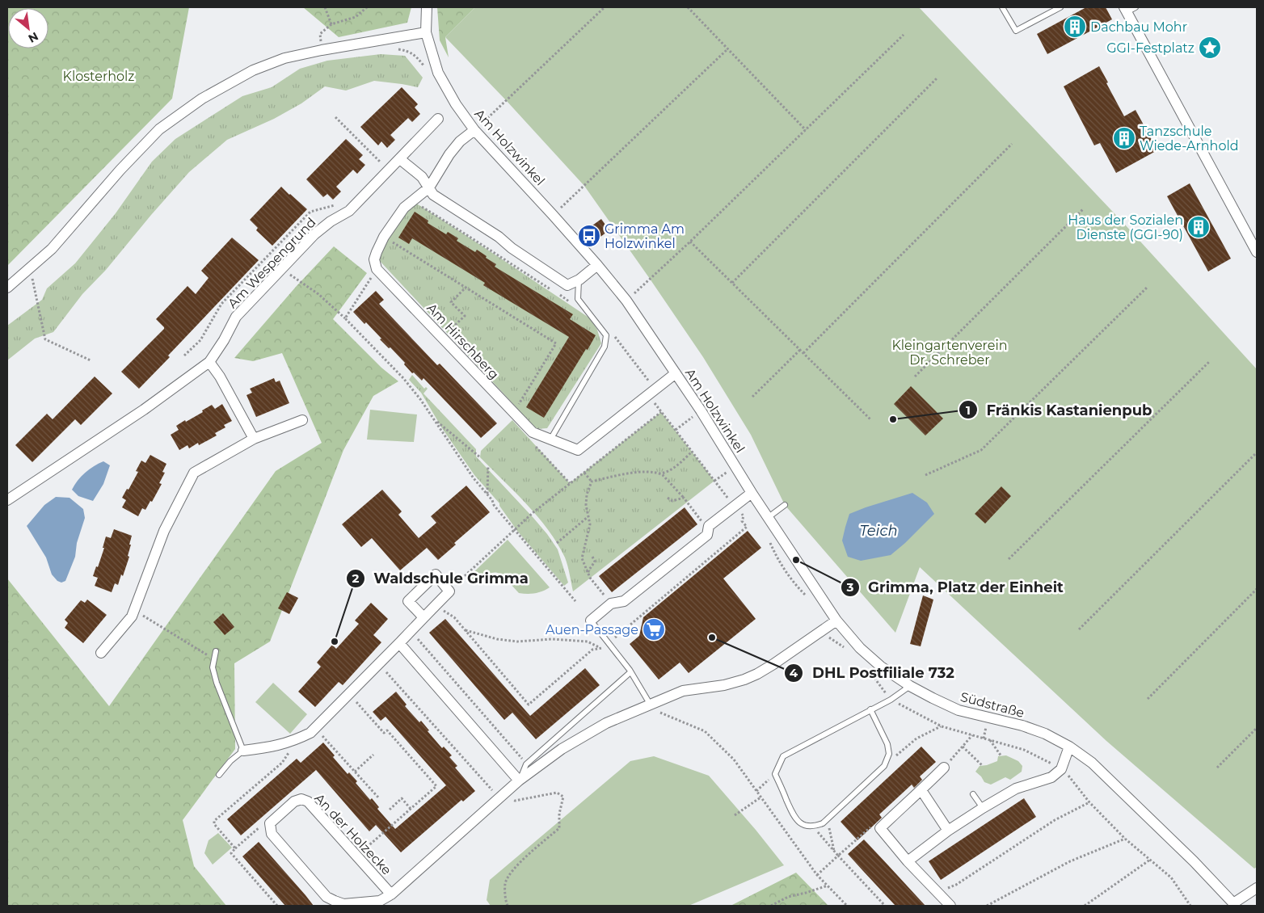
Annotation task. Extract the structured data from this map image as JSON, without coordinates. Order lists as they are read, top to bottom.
{
  "streets": {
    "street": [
      "Am Holzwinkel",
      "Am Wespengrund",
      "Am Hirschberg",
      "Südstraße",
      "An der Holzecke"
    ]
  },
  "crossings": [
    ["Am Holzwinkel", "Am Hirschberg"],
    ["Am Holzwinkel", "Südstraße"],
    ["Südstraße", "An der Holzecke"]
  ],
  "water": ["Teich"],
  "parks": ["Klosterholz", "Kleingartenverein Dr. Schreber"],
  "places": {
    "building": ["Dachbau Mohr", "Tanzschule Wiede-Arnhold", "Haus der Sozialen Dienste (GGI-90)"],
    "place": ["GGI-Festplatz"],
    "bus stop": ["Grimma Am Holzwinkel"],
    "other": [
      "Fränkis Kastanienpub",
      "Grimma, Platz der Einheit",
      "DHL Postfiliale 732",
      "Waldschule Grimma"
    ],
    "supermarket": ["Auen-Passage"]
  },
  "north": "bottom right"
}
